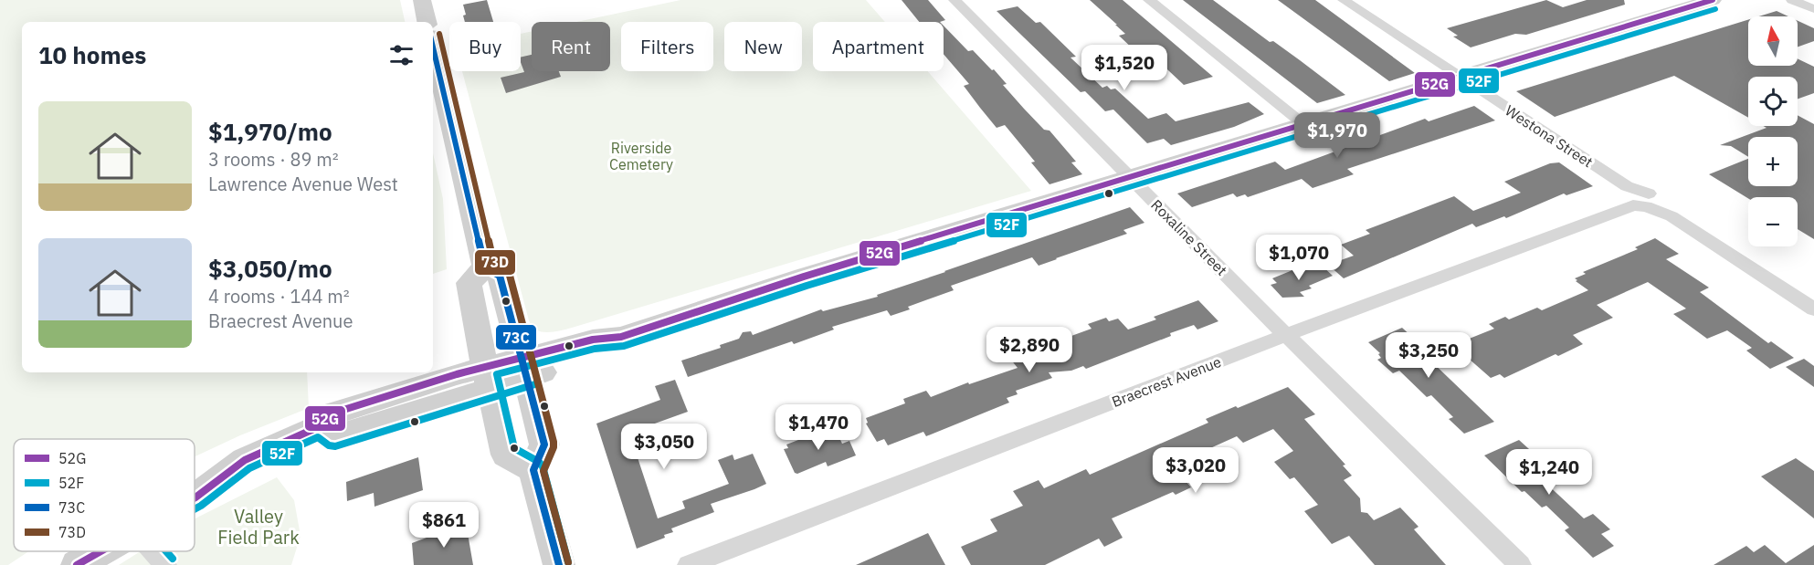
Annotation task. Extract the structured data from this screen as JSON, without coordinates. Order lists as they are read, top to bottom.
{
  "streets": {
    "street": ["Westona Street", "Roxaline Street", "Braecrest Avenue"]
  },
  "crossings": [
    ["Westona Street", "Braecrest Avenue"],
    ["Roxaline Street", "Braecrest Avenue"]
  ],
  "parks": ["Riverside Cemetery", "Valley Field Park"],
  "lines": [
    "transit line 52G",
    "transit line 52F",
    "transit line 73D",
    "transit line 73C"
  ],
  "legend": [
    "52G",
    "52F",
    "73C",
    "73D"
  ],
  "north": "top",
  "page": {
    "map_buttons": ["+", "−"],
    "chip": [
      "Buy",
      "Rent",
      "Filters",
      "New",
      "Apartment"
    ],
    "heading": "10 homes",
    "price": [
      "$1,520",
      "$1,970",
      "$1,070",
      "$2,890",
      "$3,250",
      "$1,470",
      "$3,050",
      "$3,020",
      "$1,240",
      "$861"
    ],
    "list": [
      {
        "name": "$1,970/mo",
        "note": "3 rooms · 89 m² · Lawrence Avenue West"
      },
      {
        "name": "$3,050/mo",
        "note": "4 rooms · 144 m² · Braecrest Avenue"
      }
    ]
  }
}
